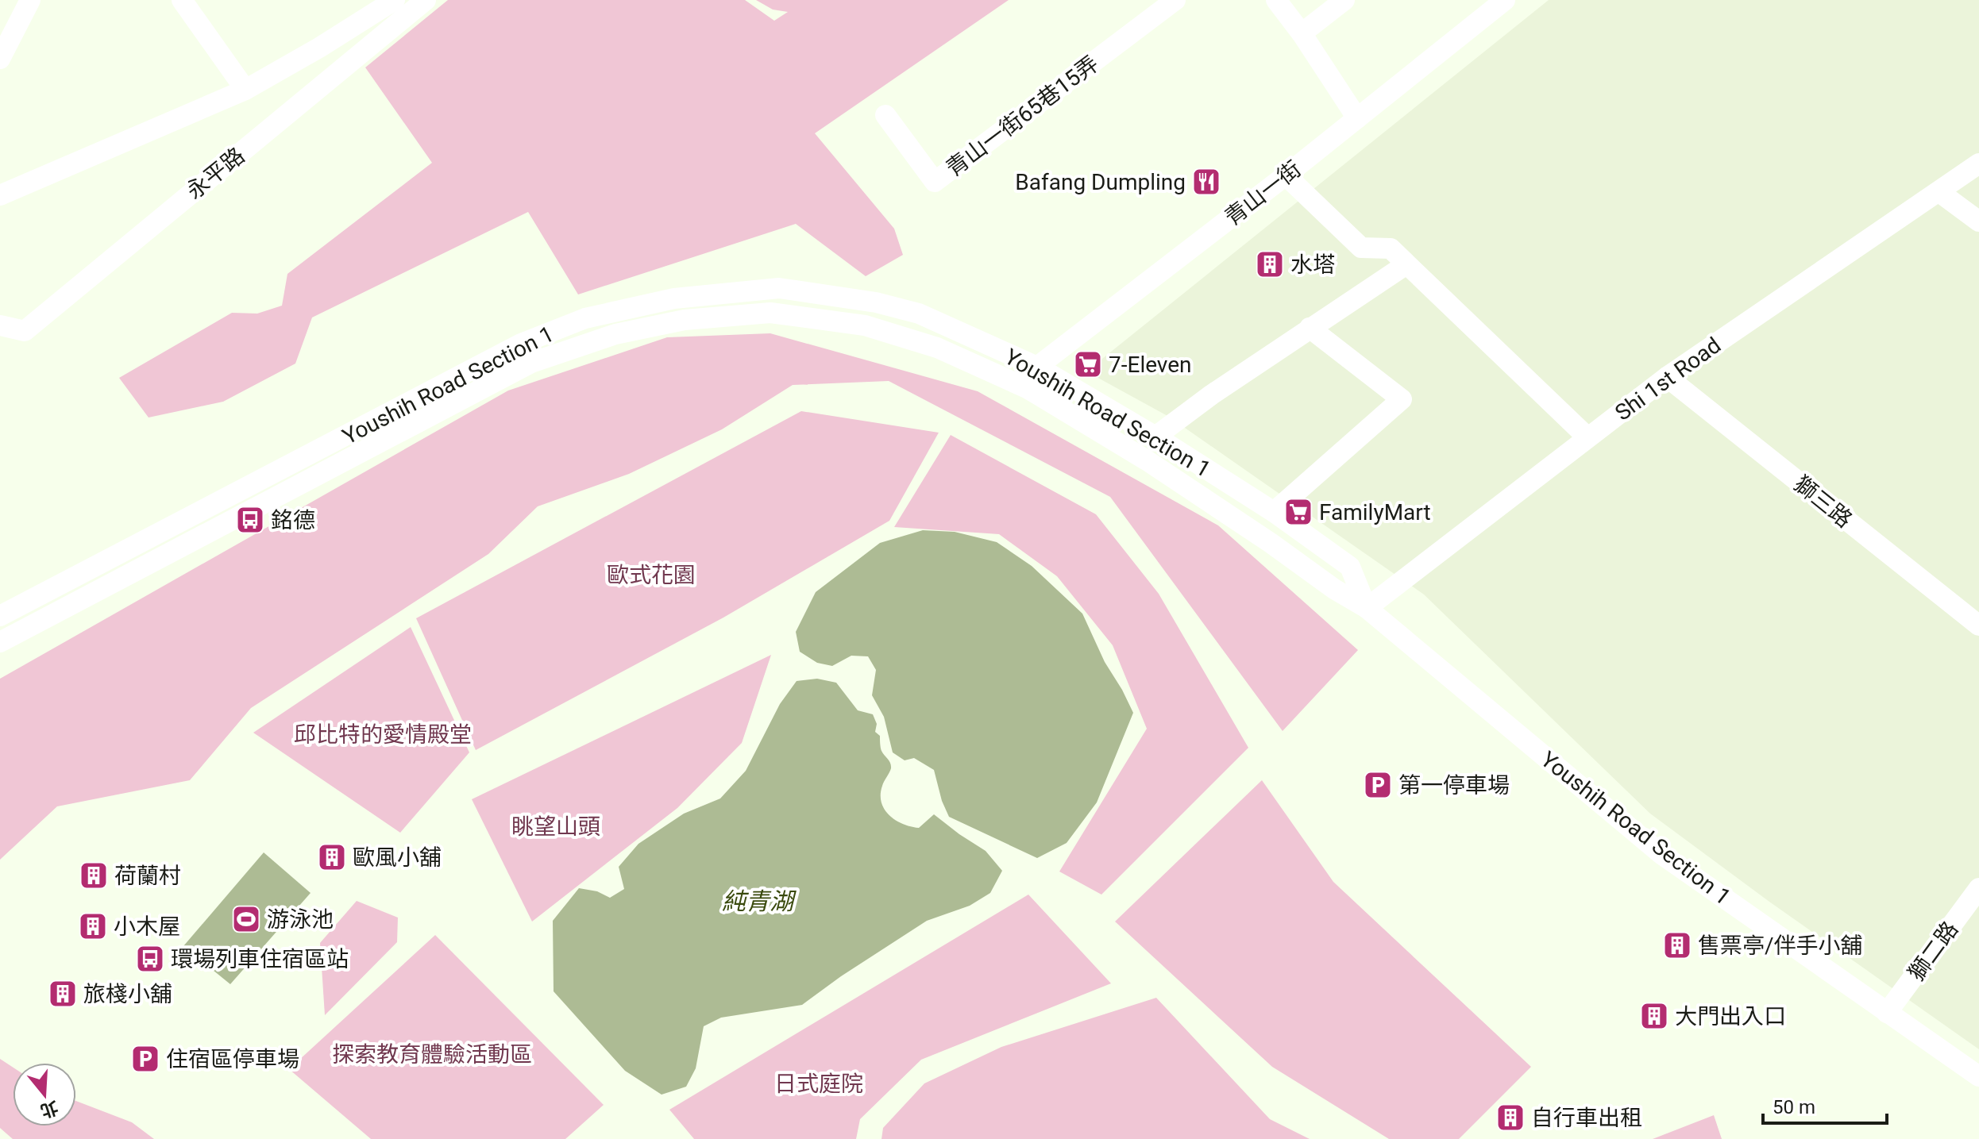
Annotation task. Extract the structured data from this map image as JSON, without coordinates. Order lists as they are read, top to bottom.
{
  "streets": {
    "street": [
      "青山一街65巷15弄",
      "永平路",
      "青山一街",
      "Shi 1st Road",
      "Youshih Road Section 1",
      "獅三路",
      "獅二路"
    ]
  },
  "crossings": [
    ["青山一街", "Youshih Road Section 1"],
    ["Shi 1st Road", "Youshih Road Section 1"],
    ["Shi 1st Road", "獅三路"],
    ["Youshih Road Section 1", "獅二路"]
  ],
  "water": ["純青湖"],
  "parks": [
    "歐式花園",
    "邱比特的愛情殿堂",
    "眺望山頭",
    "探索教育體驗活動區",
    "日式庭院"
  ],
  "places": {
    "restaurant": ["Bafang Dumpling"],
    "building": [
      "水塔",
      "歐風小舖",
      "荷蘭村",
      "小木屋",
      "售票亭/伴手小舖",
      "旅棧小舖",
      "大門出入口",
      "自行車出租"
    ],
    "supermarket": ["7-Eleven", "FamilyMart"],
    "bus stop": ["銘德", "環場列車住宿區站"],
    "parking": ["第一停車場", "住宿區停車場"],
    "sports": ["游泳池"]
  },
  "scale_bar": "50 m",
  "north": "bottom"
}
